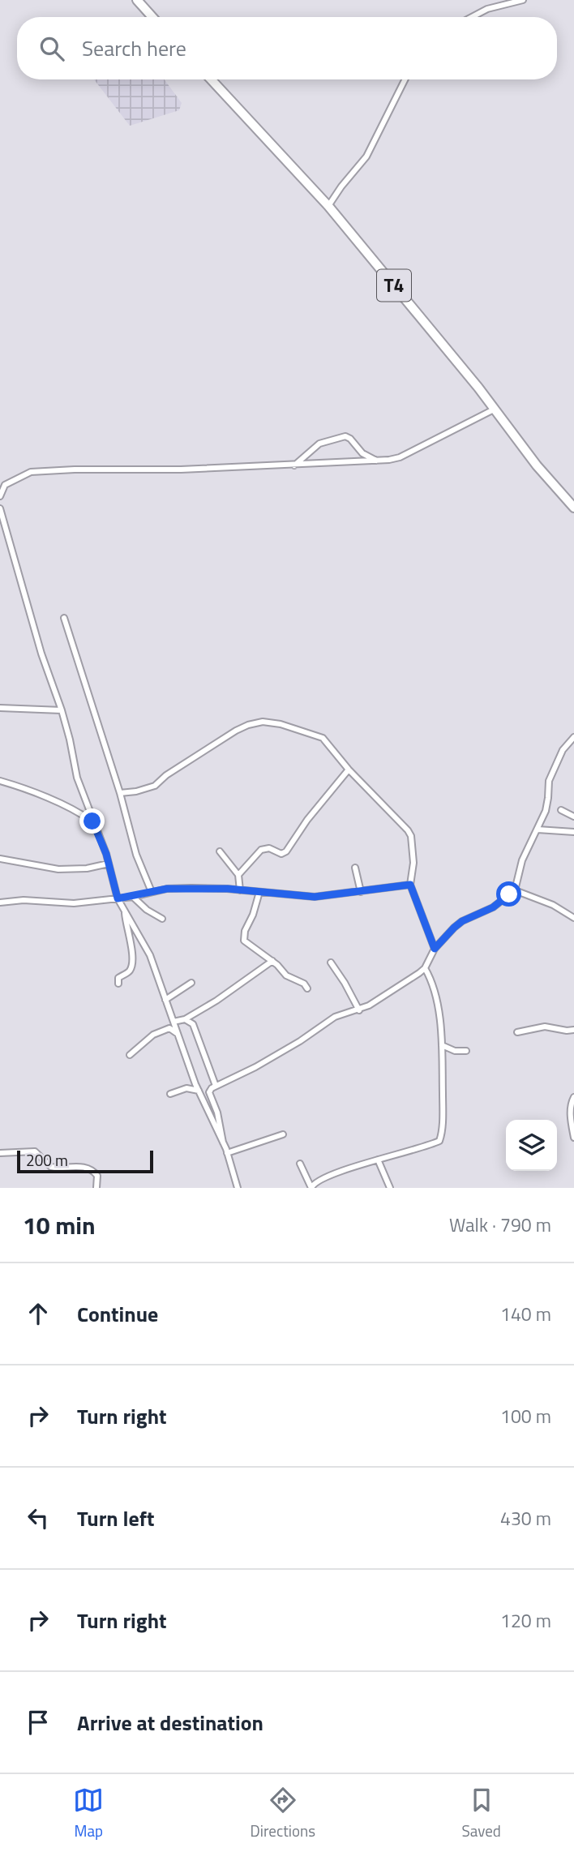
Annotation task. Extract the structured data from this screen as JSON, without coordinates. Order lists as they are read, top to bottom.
{
  "streets": {
    "highway": ["T4"]
  },
  "scale_bar": "200 m",
  "page": {
    "search": "Search here",
    "scale": "200 m",
    "heading": ["10 min", "Walk · 790 m"],
    "list": [
      ["Continue", "140 m"],
      ["Turn right", "100 m"],
      ["Turn left", "430 m"],
      ["Turn right", "120 m"],
      "Arrive at destination"
    ],
    "nav": ["Map", "Directions", "Saved"]
  }
}
